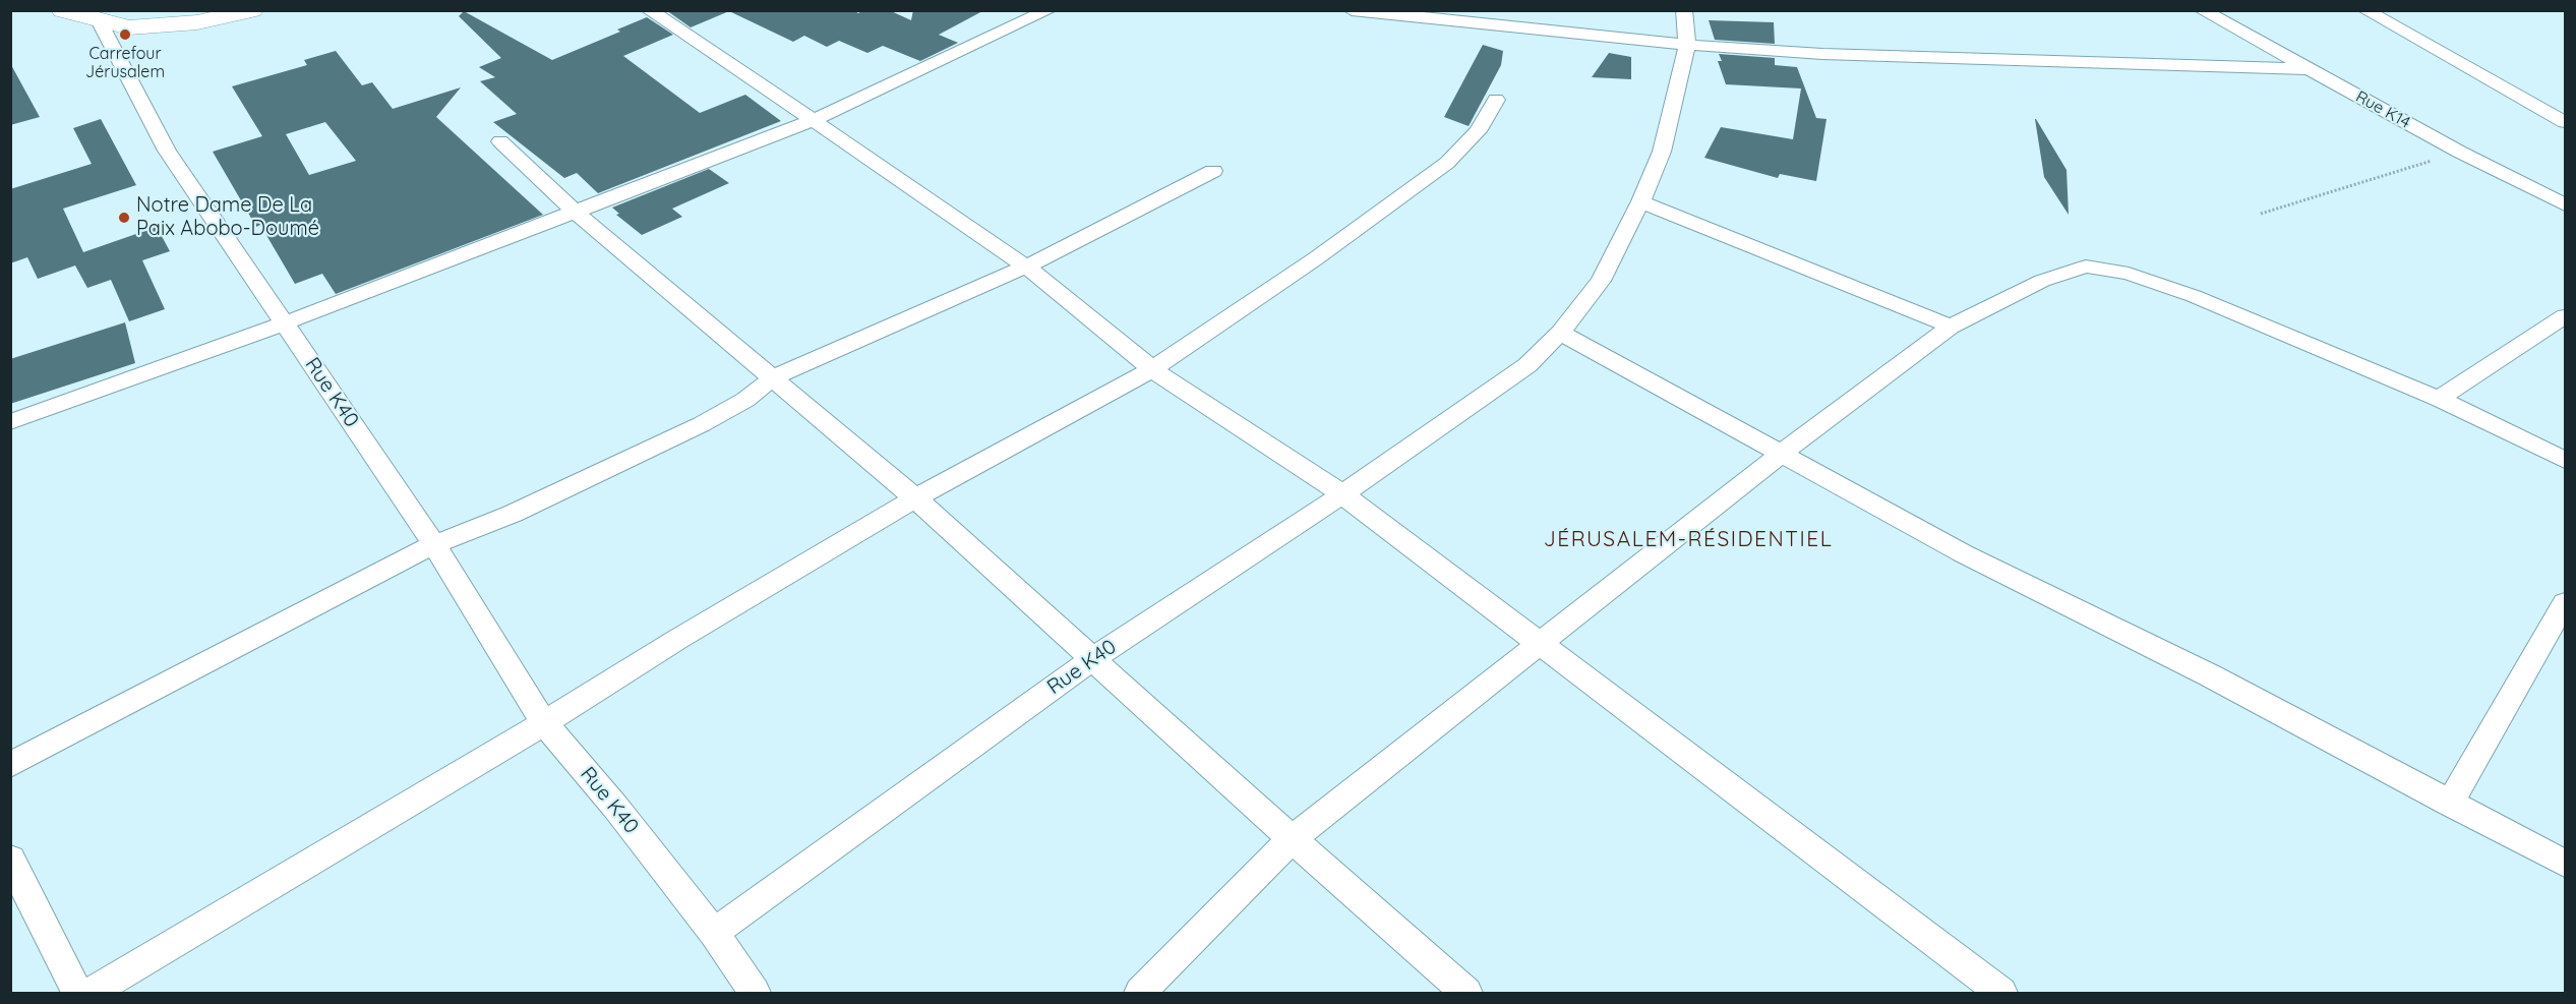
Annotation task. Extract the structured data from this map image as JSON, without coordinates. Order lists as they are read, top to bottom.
{
  "streets": {
    "street": ["Rue K14", "Rue K40"]
  },
  "districts": ["JÉRUSALEM-RÉSIDENTIEL"],
  "places": ["Carrefour Jérusalem", "Notre Dame De La Paix Abobo-Doumé"]
}
